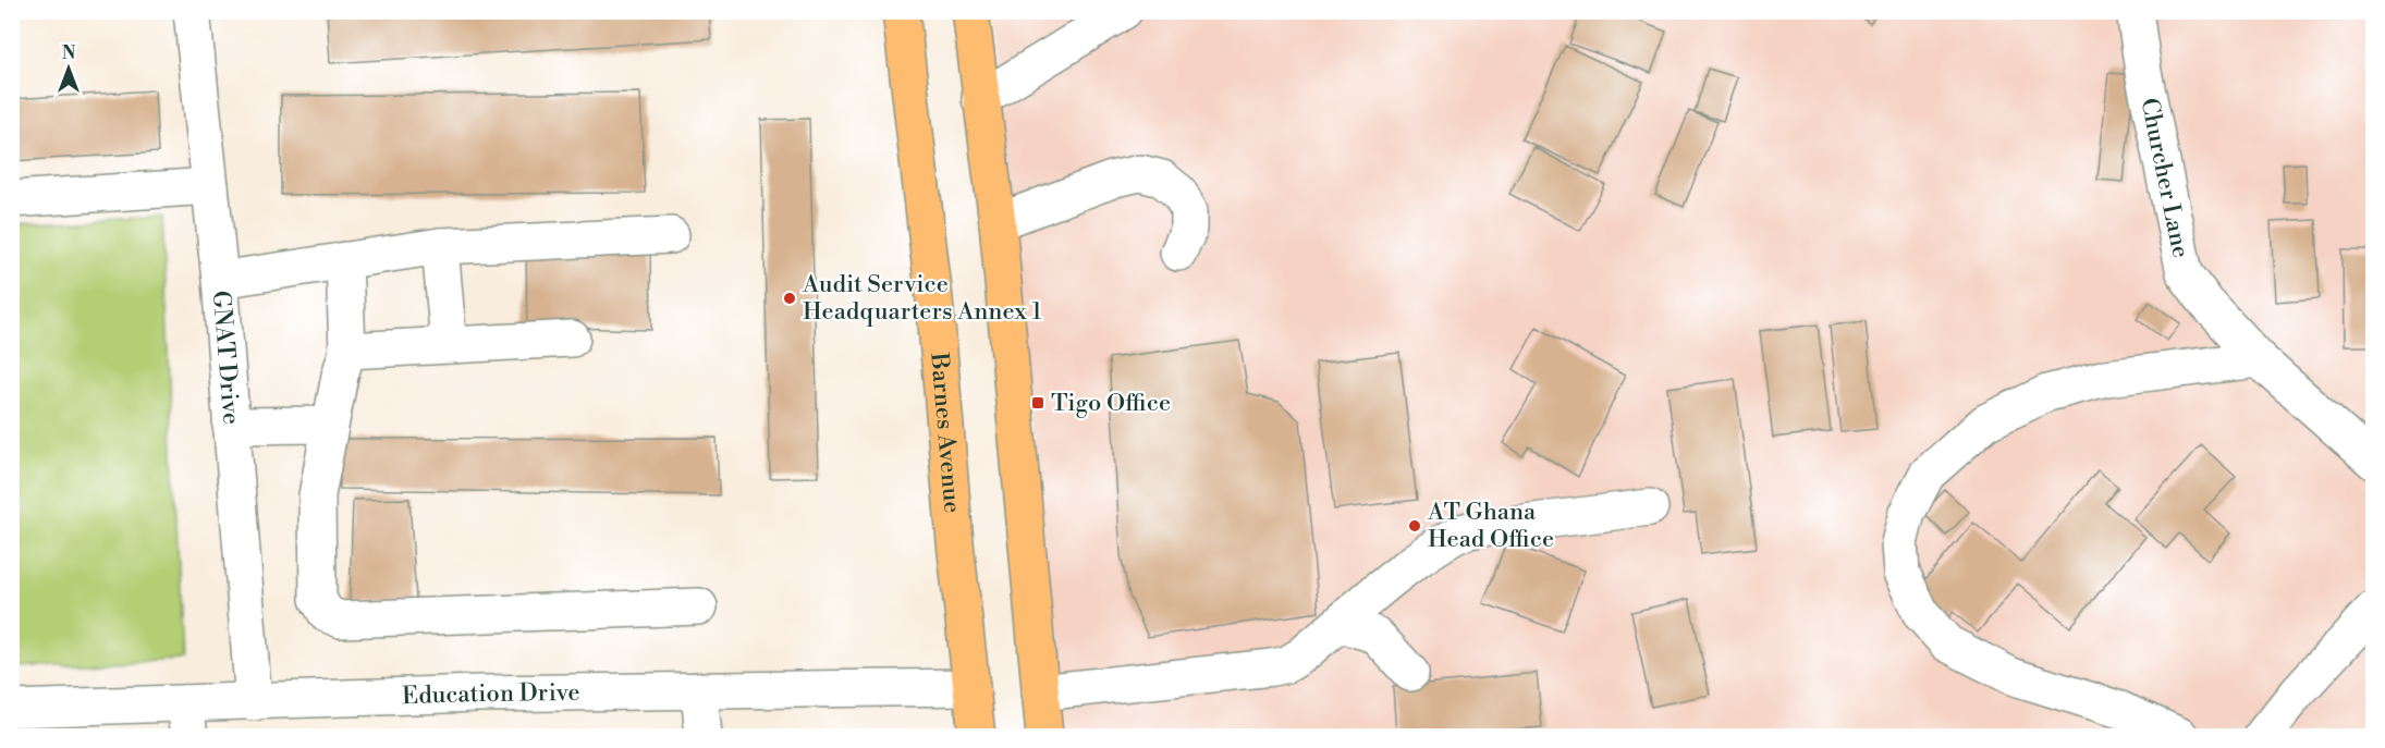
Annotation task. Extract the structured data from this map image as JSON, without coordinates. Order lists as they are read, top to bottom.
{
  "streets": {
    "main road": ["Barnes Avenue"],
    "street": ["Churcher Lane", "GNAT Drive", "Education Drive"]
  },
  "crossings": [
    ["GNAT Drive", "Education Drive"],
    ["Barnes Avenue", "Education Drive"]
  ],
  "places": {
    "other": ["Audit Service Headquarters Annex 1", "AT Ghana Head Office"],
    "transit": ["Tigo Office"]
  },
  "north": "top"
}
